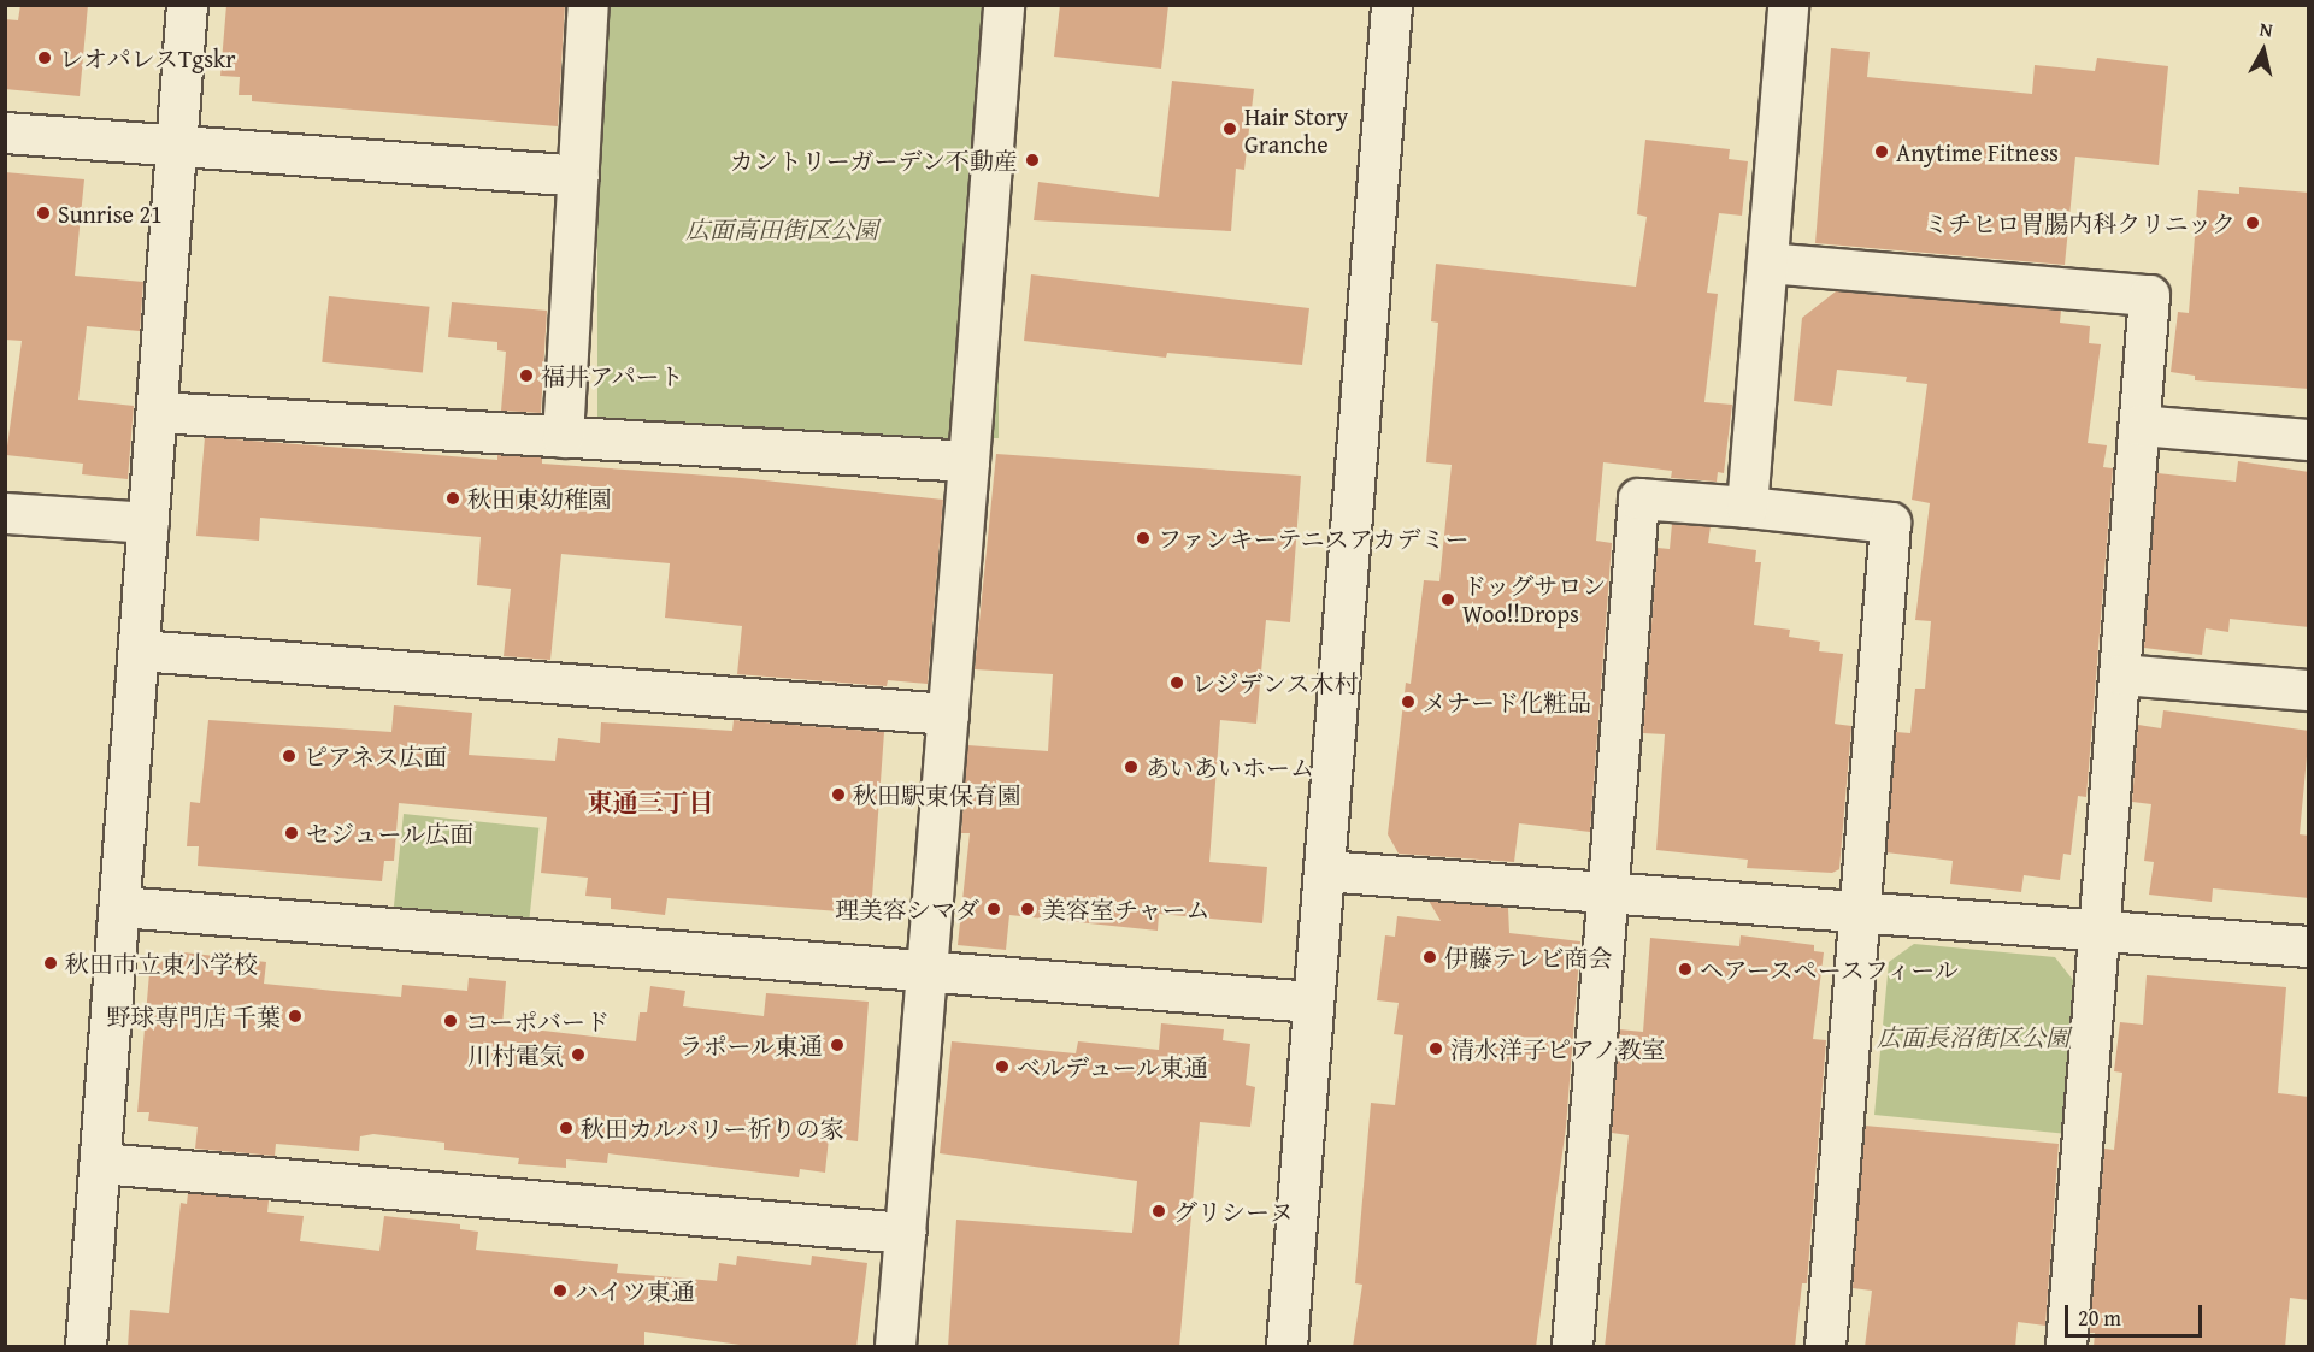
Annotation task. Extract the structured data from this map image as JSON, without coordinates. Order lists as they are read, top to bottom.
{
  "districts": ["東通三丁目"],
  "parks": ["広面高田街区公園", "広面長沼街区公園"],
  "places": [
    "レオパレスTgskr",
    "Hair Story Granche",
    "Anytime Fitness",
    "カントリーガーデン不動産",
    "Sunrise 21",
    "ミチヒロ胃腸内科クリニック",
    "福井アパート",
    "秋田東幼稚園",
    "ファンキーテニスアカデミー",
    "ドッグサロン Woo!!Drops",
    "レジデンス木村",
    "メナード化粧品",
    "ピアネス広面",
    "あいあいホーム",
    "秋田駅東保育園",
    "セジュール広面",
    "理美容シマダ",
    "美容室チャーム",
    "伊藤テレビ商会",
    "秋田市立東小学校",
    "ヘアースペースフィール",
    "野球専門店 千葉",
    "コーポバード",
    "ラポール東通",
    "清水洋子ピアノ教室",
    "川村電気",
    "ベルデュール東通",
    "秋田カルバリー祈りの家",
    "グリシーヌ",
    "ハイツ東通"
  ],
  "scale_bar": "20 m",
  "north": "top"
}
